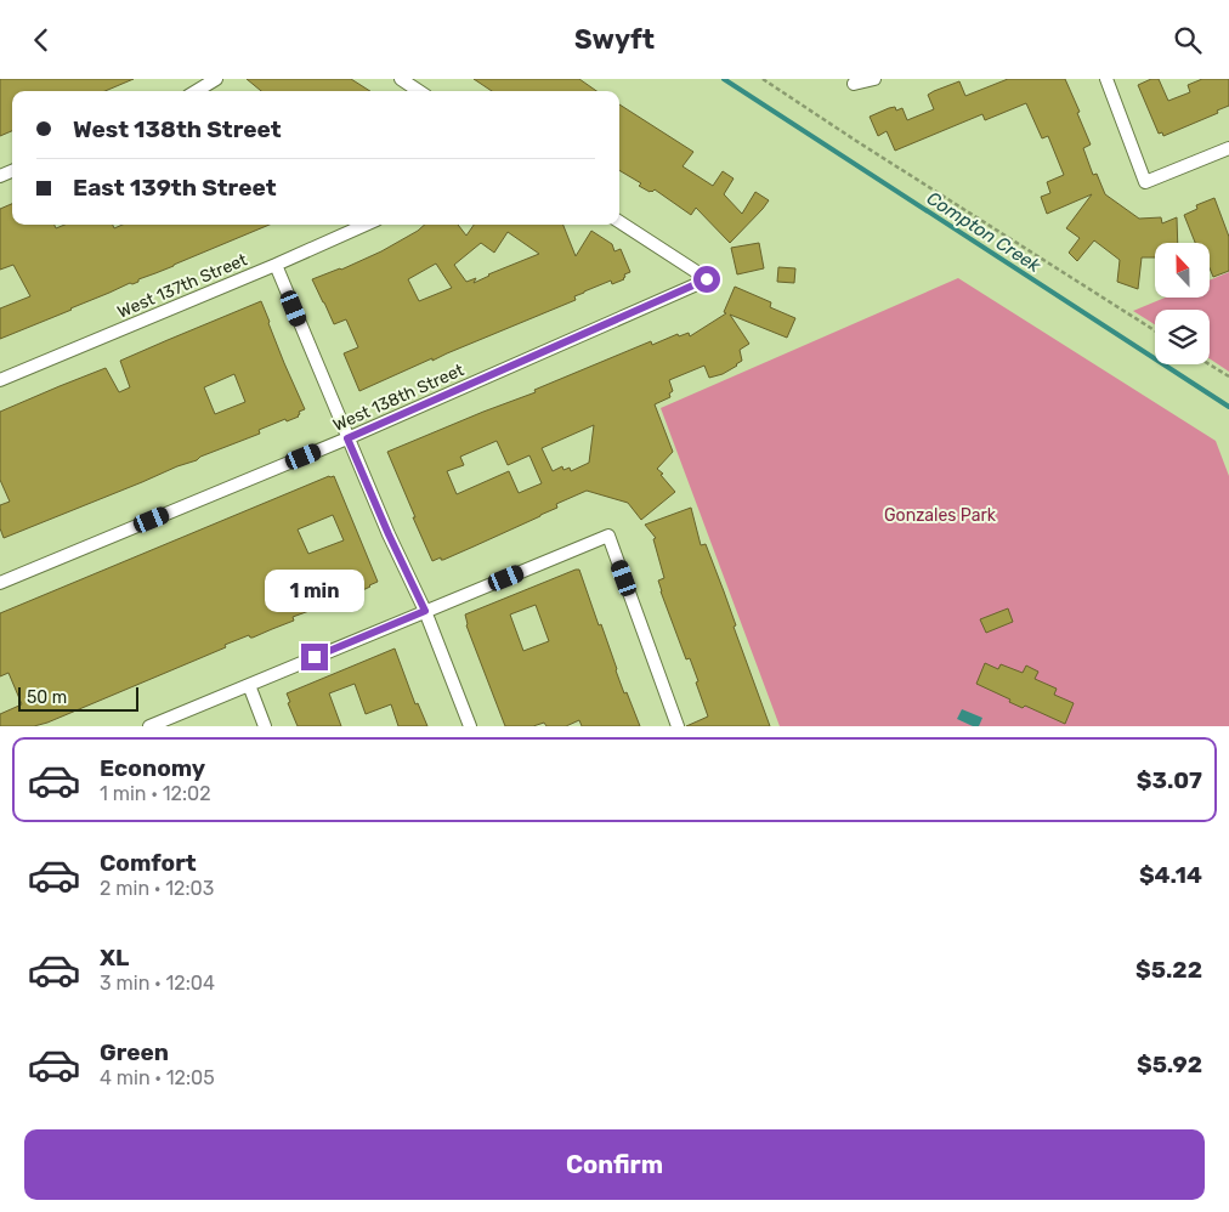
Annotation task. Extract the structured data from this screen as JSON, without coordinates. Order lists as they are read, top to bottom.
{
  "streets": {
    "street": ["West 137th Street", "West 138th Street"]
  },
  "water": ["Compton Creek"],
  "parks": ["Gonzales Park"],
  "scale_bar": "50 m",
  "north": "top",
  "page": {
    "header": "Swyft",
    "banner": ["West 138th Street", "East 139th Street"],
    "bubble": "1 min",
    "scale": "50 m",
    "list": [
      {
        "name": "Economy",
        "note": "1 min · 12:02",
        "value": "$3.07"
      },
      {
        "name": "Comfort",
        "note": "2 min · 12:03",
        "value": "$4.14"
      },
      {
        "name": "XL",
        "note": "3 min · 12:04",
        "value": "$5.22"
      },
      {
        "name": "Green",
        "note": "4 min · 12:05",
        "value": "$5.92"
      }
    ],
    "buttons": "Confirm"
  }
}
